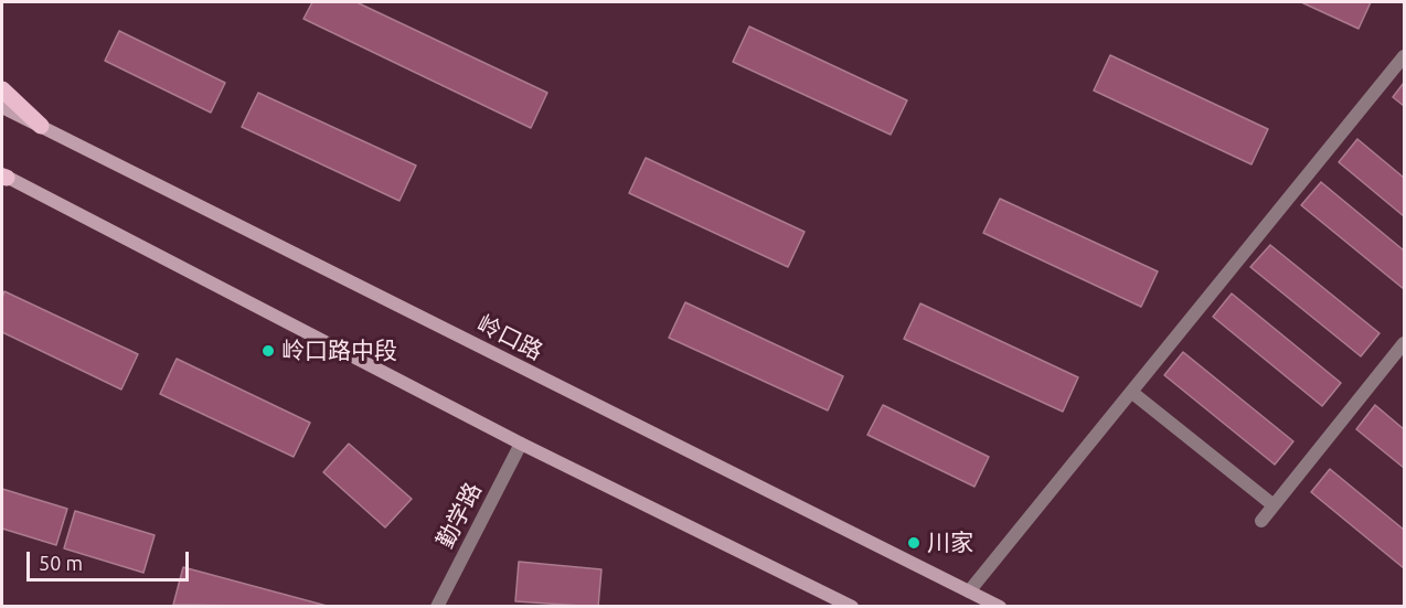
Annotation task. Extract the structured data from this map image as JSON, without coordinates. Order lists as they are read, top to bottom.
{
  "streets": {
    "street": ["岭口路", "勤学路"]
  },
  "places": ["岭口路中段", "川家"],
  "scale_bar": "50 m"
}
